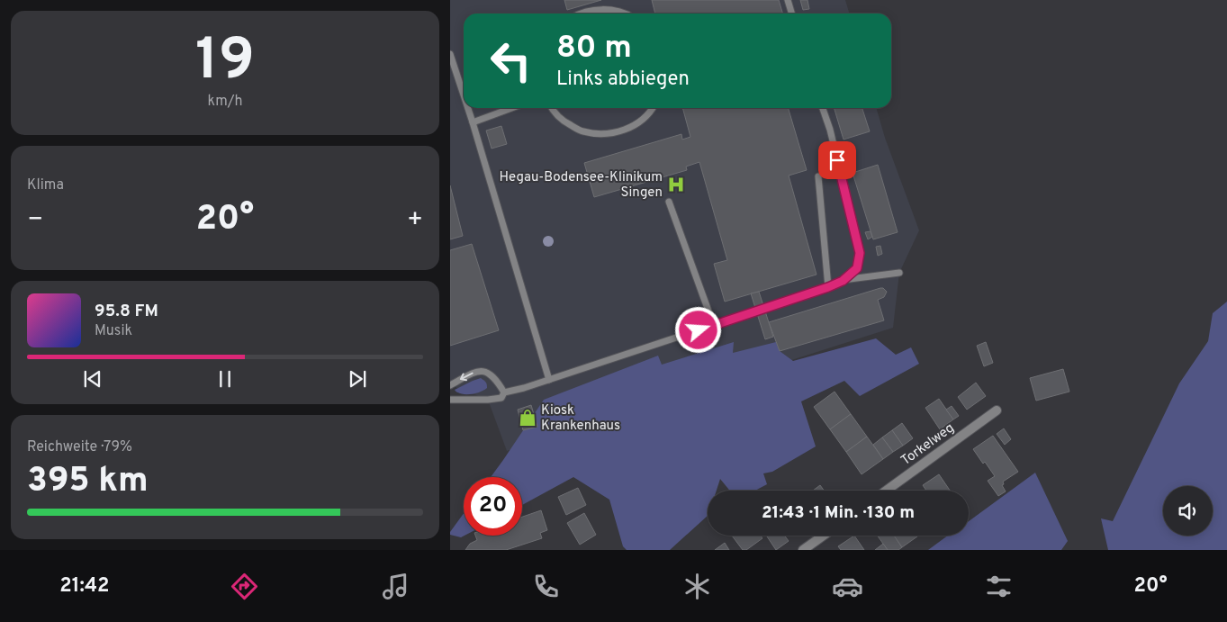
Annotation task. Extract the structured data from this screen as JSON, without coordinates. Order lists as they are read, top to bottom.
{
  "streets": {
    "street": ["Torkelweg"]
  },
  "places": {
    "hospital": ["Hegau-Bodensee-Klinikum Singen"],
    "shop": ["Kiosk Krankenhaus"]
  },
  "page": {
    "tile": [
      ["19", "km/h"],
      "Klima",
      ["Reichweite · 79%", "395 km"]
    ],
    "turn": ["80 m", "Links abbiegen"],
    "heat": ["−", "20°", "+"],
    "song": ["95.8 FM", "Musik"],
    "limit": "20",
    "trip": "21:43 · 1 Min. · 130 m",
    "tabs": ["21:42", "20°"]
  }
}
